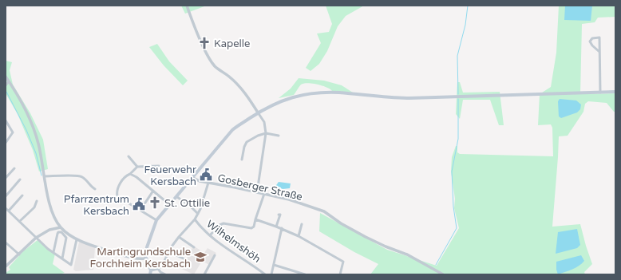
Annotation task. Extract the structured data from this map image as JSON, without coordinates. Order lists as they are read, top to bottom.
{
  "streets": {
    "street": ["Gosberger Straße", "Wilhelmshöh"]
  },
  "places": {
    "church": ["Kapelle", "St. Ottilie"],
    "public building": ["Feuerwehr Kersbach", "Pfarrzentrum Kersbach"],
    "school or university": ["Martingrundschule Forchheim Kersbach"]
  }
}
